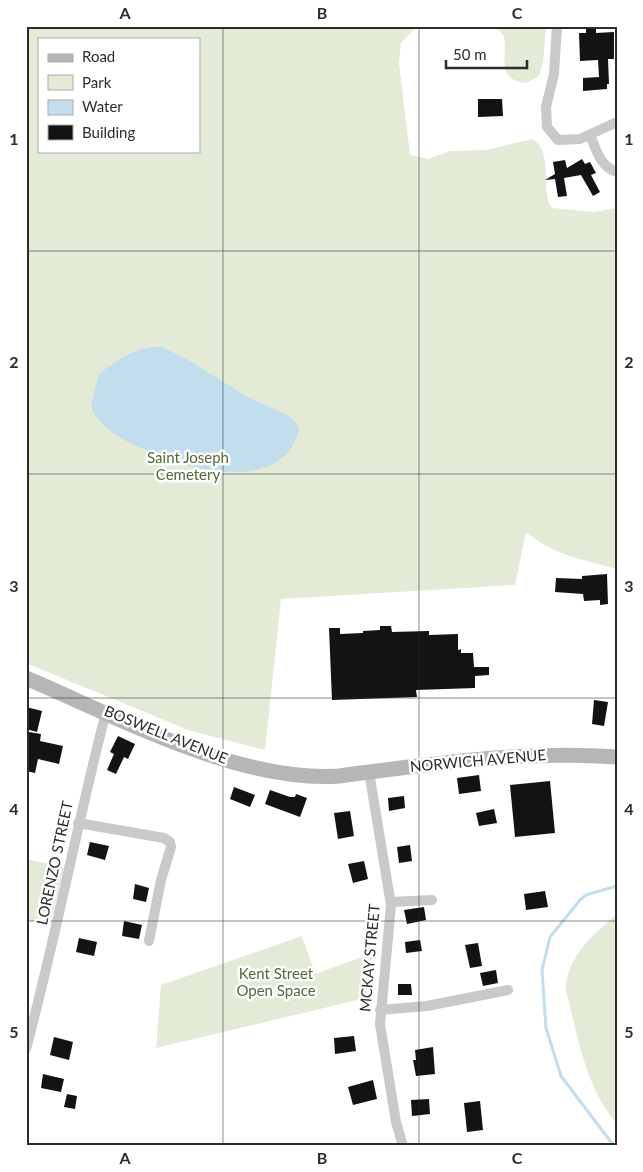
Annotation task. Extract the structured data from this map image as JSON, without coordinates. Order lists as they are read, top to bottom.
{
  "streets": {
    "main road": ["BOSWELL AVENUE", "NORWICH AVENUE"],
    "street": ["LORENZO STREET", "MCKAY STREET"]
  },
  "crossings": [
    ["BOSWELL AVENUE", "NORWICH AVENUE"],
    ["BOSWELL AVENUE", "LORENZO STREET"],
    ["BOSWELL AVENUE", "MCKAY STREET"],
    ["NORWICH AVENUE", "MCKAY STREET"]
  ],
  "parks": ["Saint Joseph Cemetery", "Kent Street Open Space"],
  "legend": [
    "Road",
    "Park",
    "Water",
    "Building"
  ],
  "scale_bar": "50 m",
  "grid": {
    "columns": ["A", "B", "C"],
    "rows": [
      "1",
      "2",
      "3",
      "4",
      "5"
    ]
  }
}
